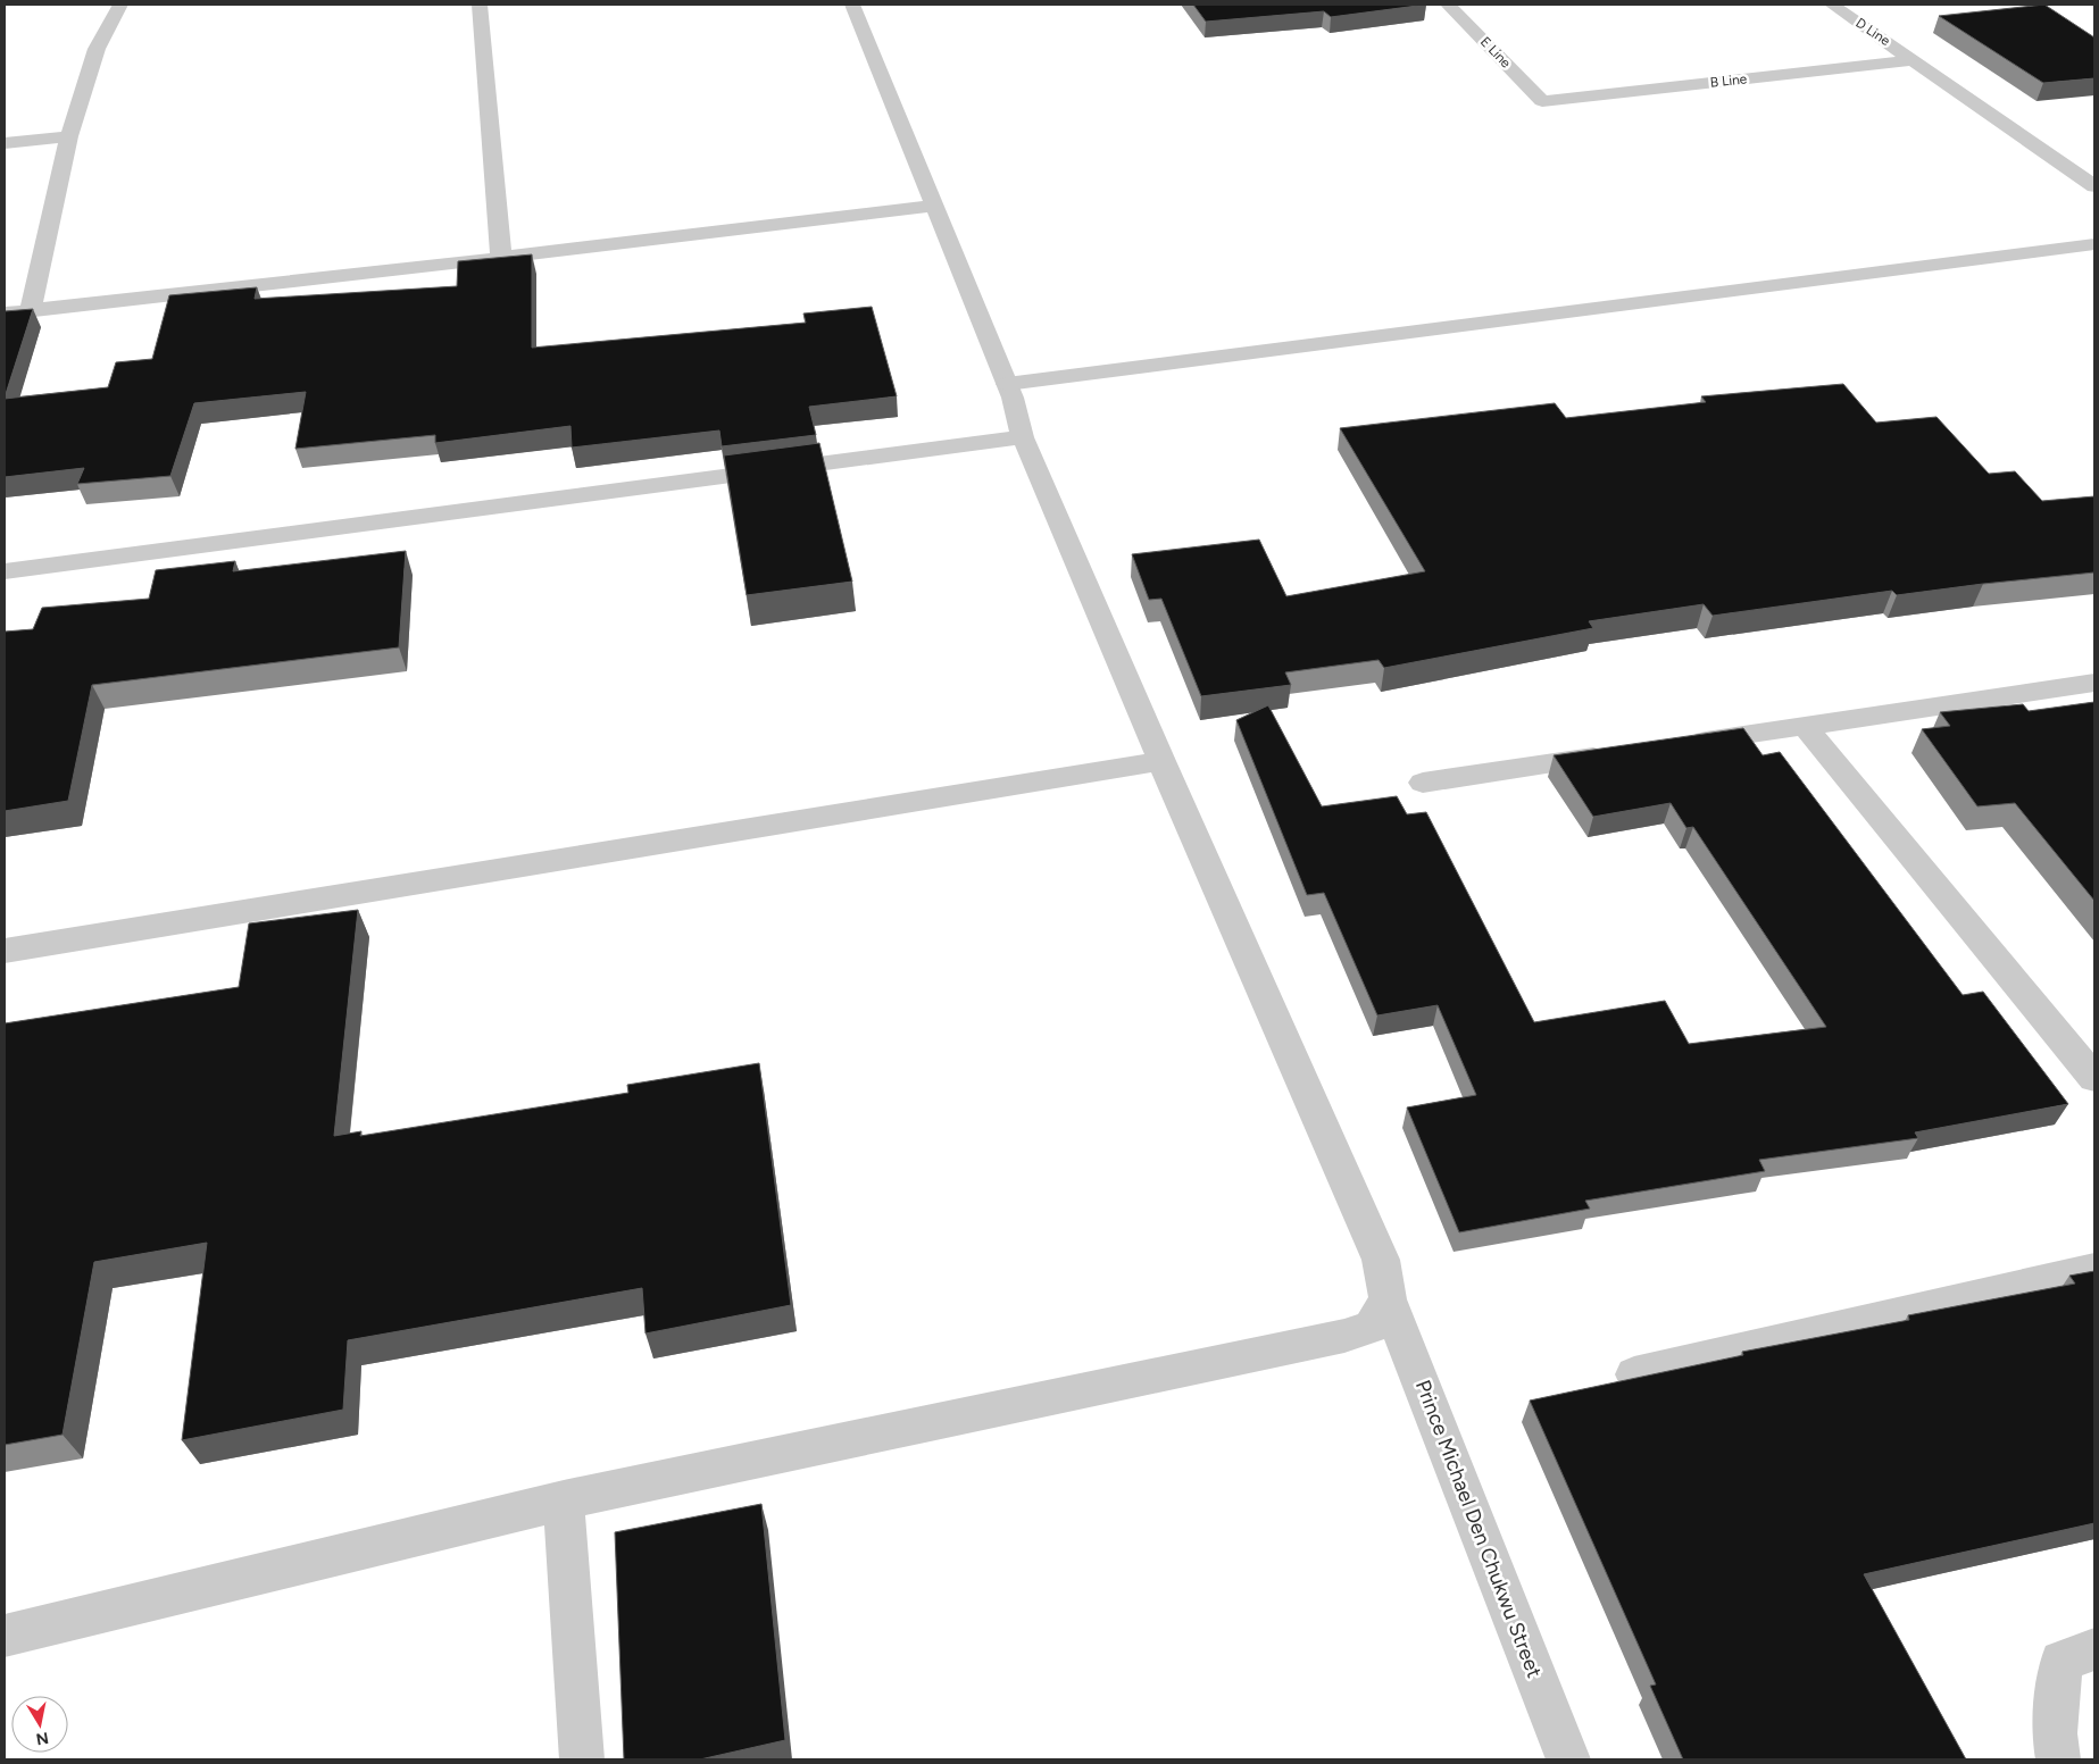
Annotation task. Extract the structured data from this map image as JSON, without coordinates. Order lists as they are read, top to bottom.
{
  "streets": {
    "street": [
      "D Line",
      "E Line",
      "B Line",
      "Prince Michael Den Chukwu Street"
    ]
  },
  "crossings": [
    ["D Line", "B Line"],
    ["E Line", "B Line"]
  ],
  "north": "bottom"
}
